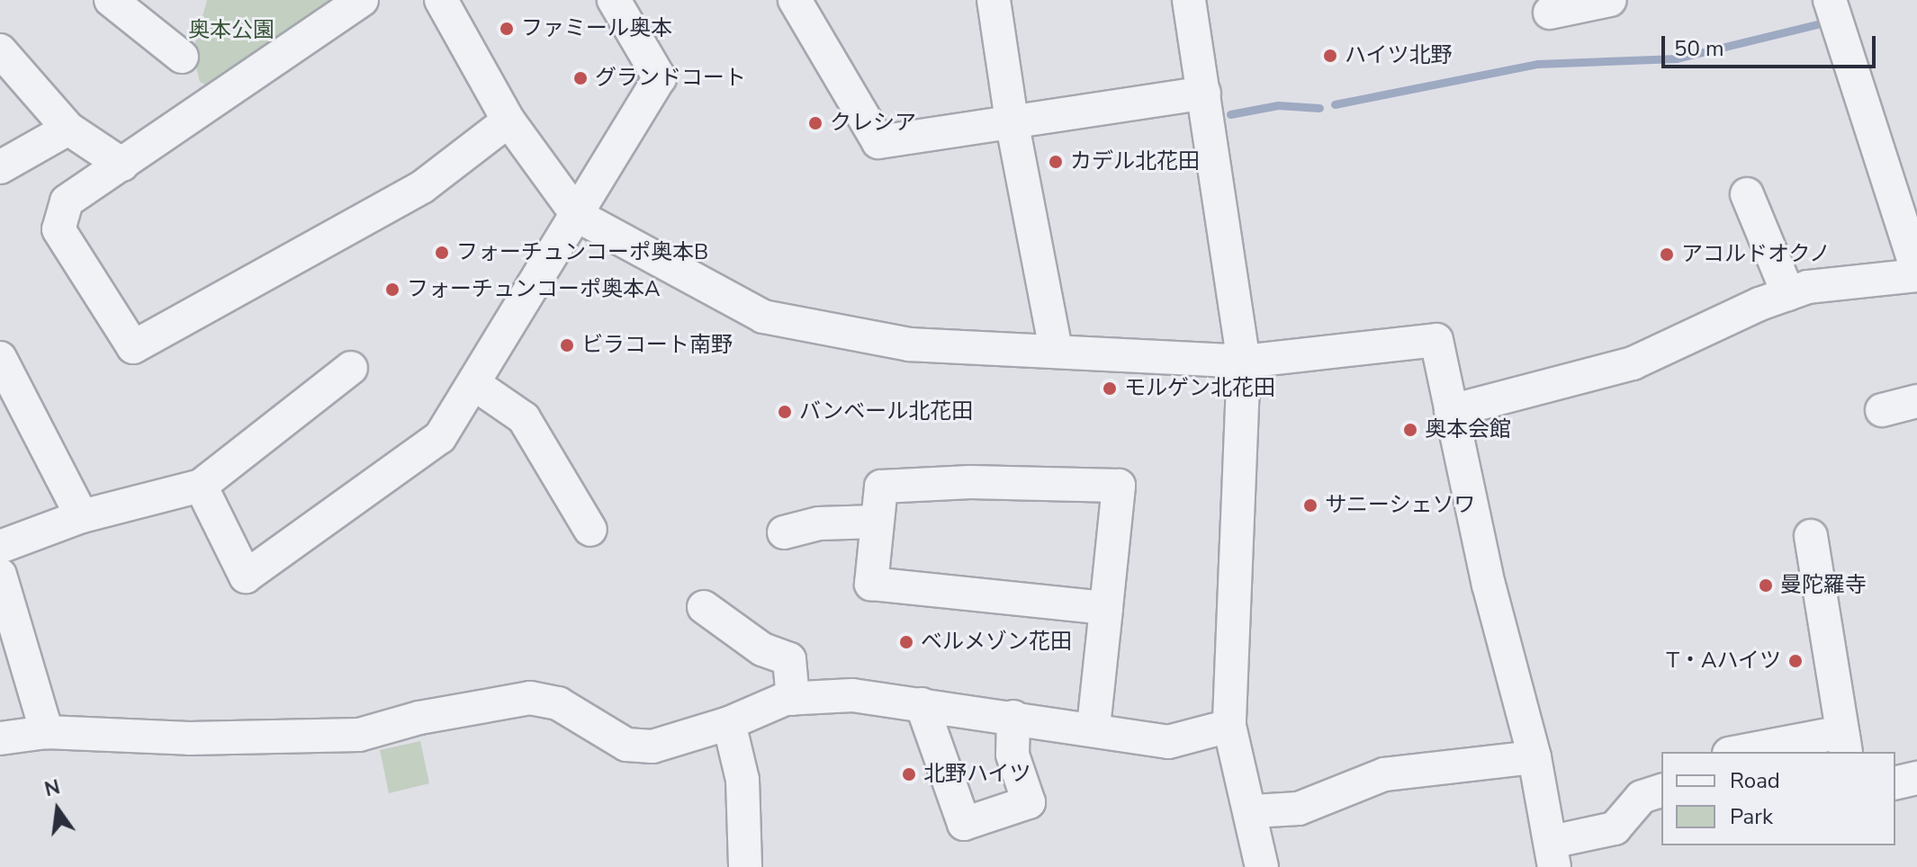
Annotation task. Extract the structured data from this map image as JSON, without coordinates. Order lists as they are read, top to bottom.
{
  "parks": ["奥本公園"],
  "places": [
    "ファミール奥本",
    "ハイツ北野",
    "グランドコート",
    "クレシア",
    "カデル北花田",
    "フォーチュンコーポ奥本B",
    "アコルドオクノ",
    "フォーチュンコーポ奥本A",
    "ビラコート南野",
    "モルゲン北花田",
    "バンベール北花田",
    "奥本会館",
    "サニーシェソワ",
    "曼陀羅寺",
    "ベルメゾン花田",
    "T・Aハイツ",
    "北野ハイツ"
  ],
  "legend": ["Road", "Park"],
  "scale_bar": "50 m",
  "north": "top"
}
